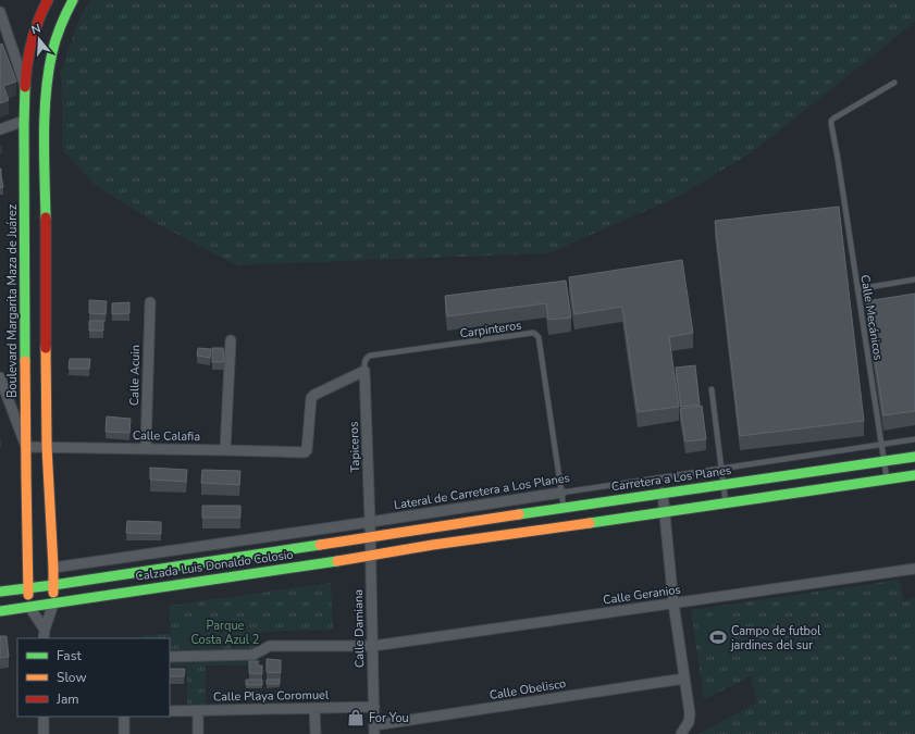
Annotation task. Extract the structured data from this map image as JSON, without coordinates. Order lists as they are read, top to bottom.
{
  "streets": {
    "main road": ["Boulevard Margarita Maza de Juárez", "Carretera a Los Planes", "Calzada Luis Donaldo Colosio"],
    "street": [
      "Calle Acuin",
      "Calle Calafia",
      "Tapiceros",
      "Lateral de Carretera a Los Planes",
      "Calle Geranios",
      "Calle Damiana",
      "Calle Obelisco",
      "Calle Playa Coromuel"
    ],
    "lane": ["Calle Mecánicos", "Carpinteros"]
  },
  "crossings": [
    ["Boulevard Margarita Maza de Juárez", "Calle Calafia"],
    ["Boulevard Margarita Maza de Juárez", "Calzada Luis Donaldo Colosio"],
    ["Calle Mecánicos", "Carretera a Los Planes"],
    ["Calle Mecánicos", "Lateral de Carretera a Los Planes"],
    ["Carpinteros", "Calle Calafia"],
    ["Carpinteros", "Tapiceros"],
    ["Carpinteros", "Carretera a Los Planes"],
    ["Carpinteros", "Lateral de Carretera a Los Planes"],
    ["Calle Acuin", "Calle Calafia"],
    ["Calle Calafia", "Tapiceros"],
    ["Tapiceros", "Lateral de Carretera a Los Planes"],
    ["Tapiceros", "Calle Damiana"],
    ["Carretera a Los Planes", "Calzada Luis Donaldo Colosio"],
    ["Lateral de Carretera a Los Planes", "Calle Damiana"],
    ["Calzada Luis Donaldo Colosio", "Calle Damiana"],
    ["Calle Geranios", "Calle Damiana"],
    ["Calle Damiana", "Calle Obelisco"],
    ["Calle Damiana", "Calle Playa Coromuel"]
  ],
  "parks": ["Parque Costa Azul 2"],
  "places": {
    "sports": ["Campo de futbol jardines del sur"],
    "shop": ["For You"]
  },
  "legend": ["Fast", "Slow", "Jam"],
  "north": "top"
}
